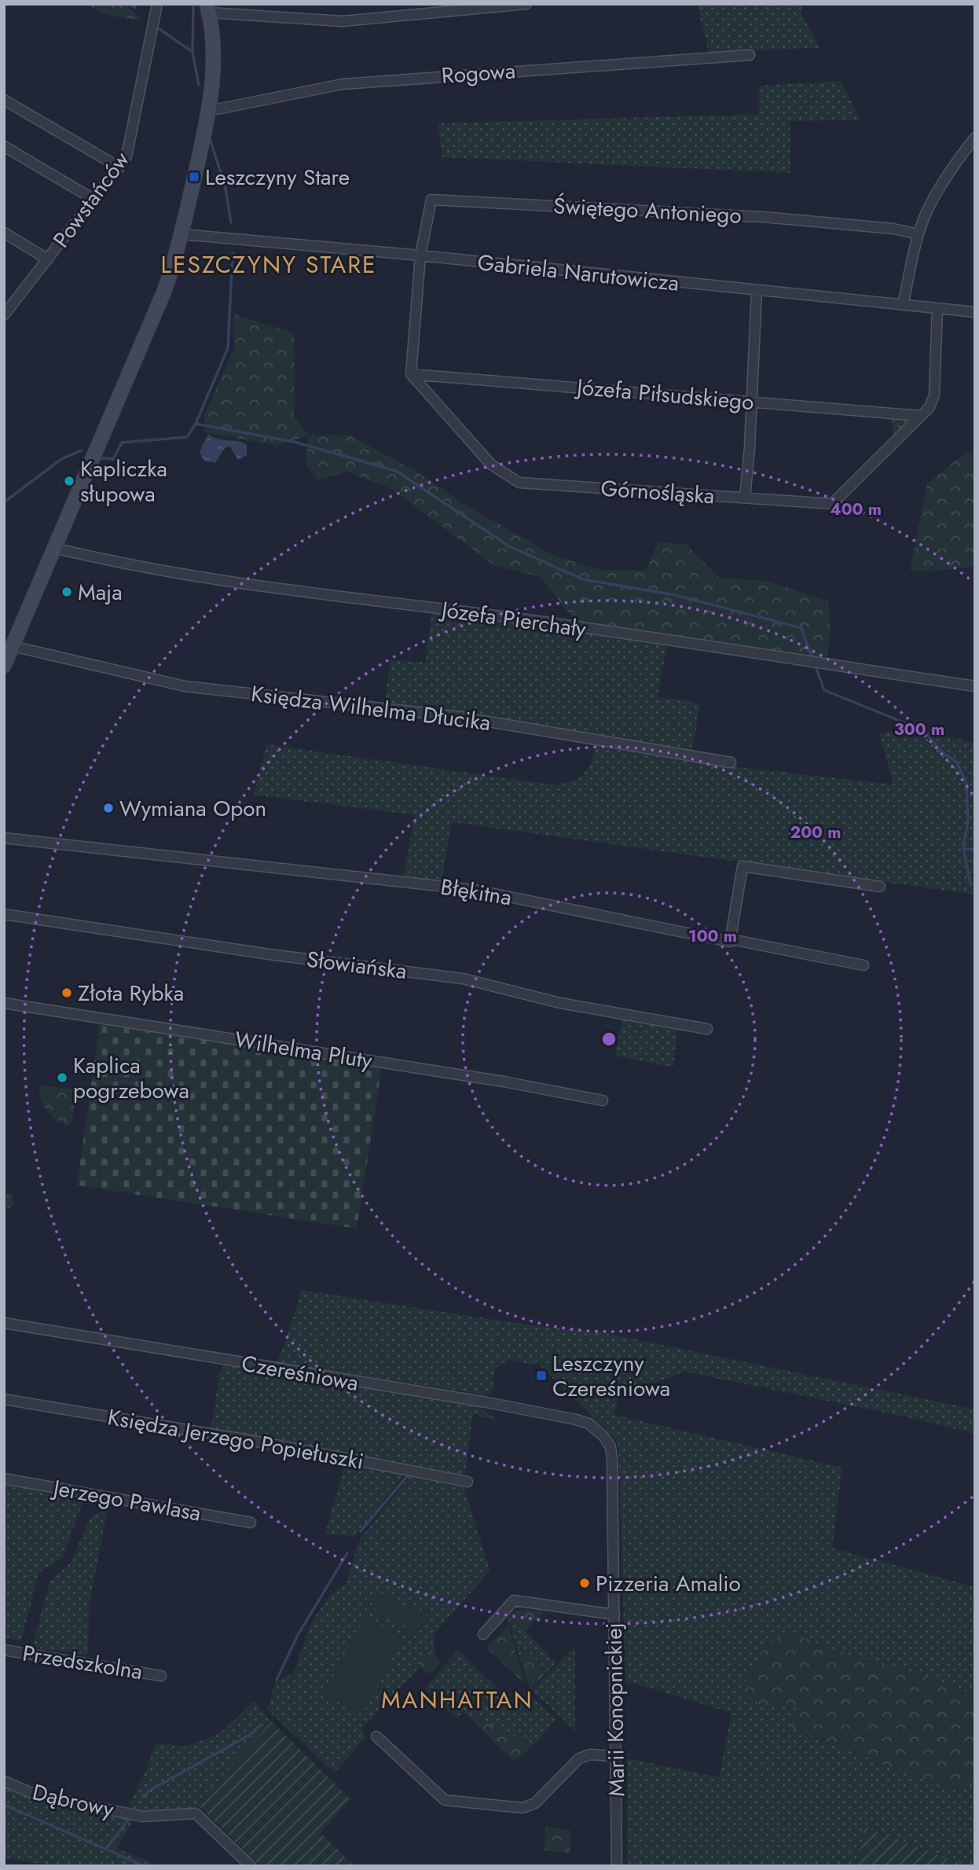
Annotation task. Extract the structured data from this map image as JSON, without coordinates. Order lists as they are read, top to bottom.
{
  "streets": {
    "street": [
      "Rogowa",
      "Powstańców",
      "Świętego Antoniego",
      "Gabriela Narutowicza",
      "Józefa Piłsudskiego",
      "Górnośląska",
      "Józefa Pierchały",
      "Księdza Wilhelma Dłucika",
      "Błękitna",
      "Słowiańska",
      "Wilhelma Pluty",
      "Czereśniowa",
      "Księdza Jerzego Popiełuszki",
      "Jerzego Pawlasa",
      "Przedszkolna",
      "Marii Konopnickiej",
      "Dąbrowy"
    ]
  },
  "crossings": [
    ["Świętego Antoniego", "Gabriela Narutowicza"],
    ["Gabriela Narutowicza", "Górnośląska"],
    ["Józefa Piłsudskiego", "Górnośląska"],
    ["Czereśniowa", "Marii Konopnickiej"]
  ],
  "districts": ["LESZCZYNY STARE", "MANHATTAN"],
  "places": {
    "transit": ["Leszczyny Stare", "Leszczyny Czereśniowa"],
    "other": [
      "Kapliczka słupowa",
      "Maja",
      "Wymiana Opon",
      "Złota Rybka",
      "Kaplica pogrzebowa",
      "Pizzeria Amalio"
    ]
  },
  "rings": [
    "400 m",
    "300 m",
    "200 m",
    "100 m"
  ]
}
